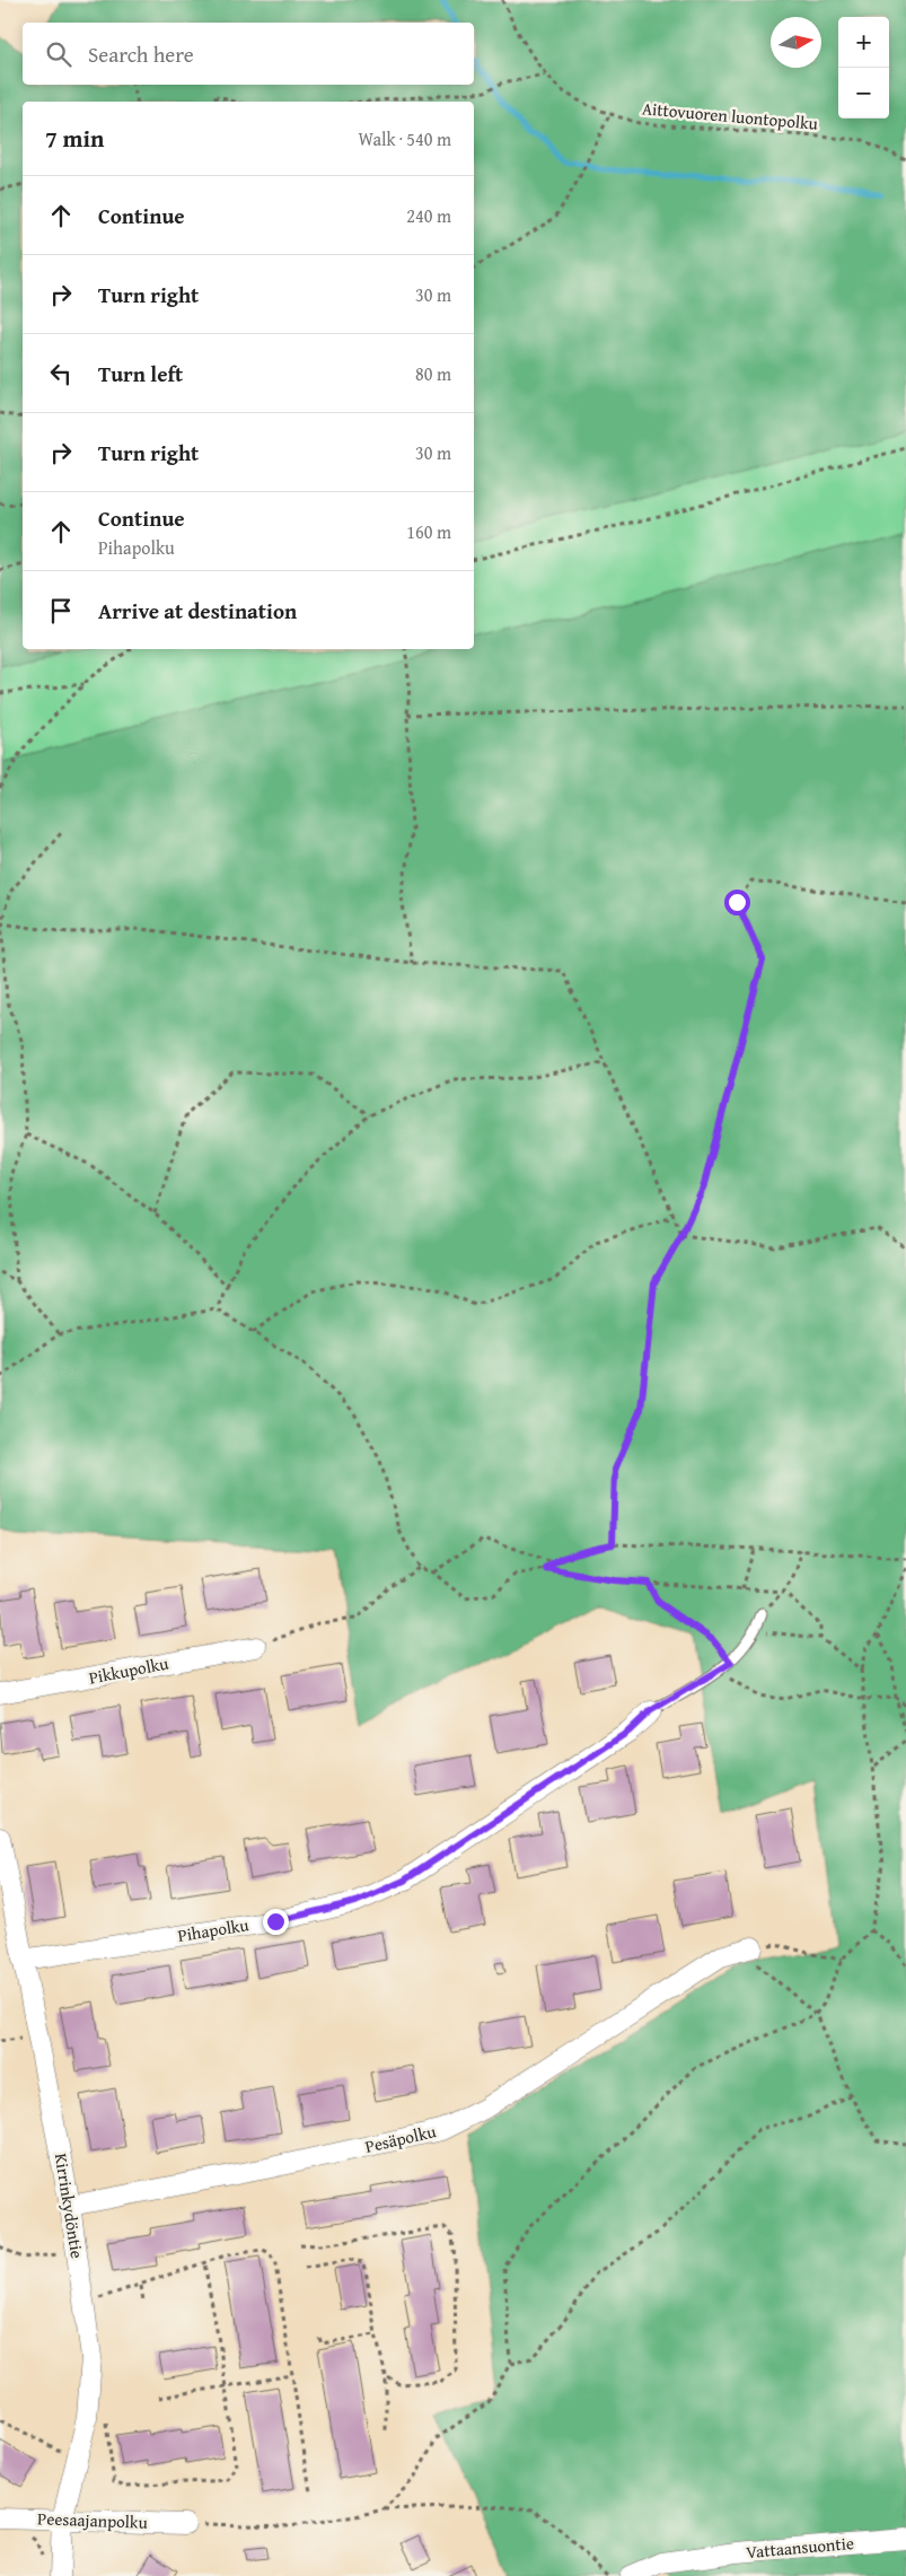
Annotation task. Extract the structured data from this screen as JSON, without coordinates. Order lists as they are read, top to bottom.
{
  "streets": {
    "street": [
      "Pikkupolku",
      "Pihapolku",
      "Pesäpolku",
      "Kirrinkydöntie",
      "Peesaajanpolku",
      "Vattaansuontie"
    ],
    "path": ["Aittovuoren luontopolku"]
  },
  "crossings": [
    ["Pihapolku", "Kirrinkydöntie"],
    ["Pesäpolku", "Kirrinkydöntie"],
    ["Kirrinkydöntie", "Peesaajanpolku"]
  ],
  "north": "right",
  "page": {
    "map_buttons": ["+", "−"],
    "search": "Search here",
    "heading": ["7 min", "Walk · 540 m"],
    "list": [
      ["Continue", "240 m"],
      ["Turn right", "30 m"],
      ["Turn left", "80 m"],
      ["Turn right", "30 m"],
      ["Continue", "Pihapolku", "160 m"],
      "Arrive at destination"
    ]
  }
}
